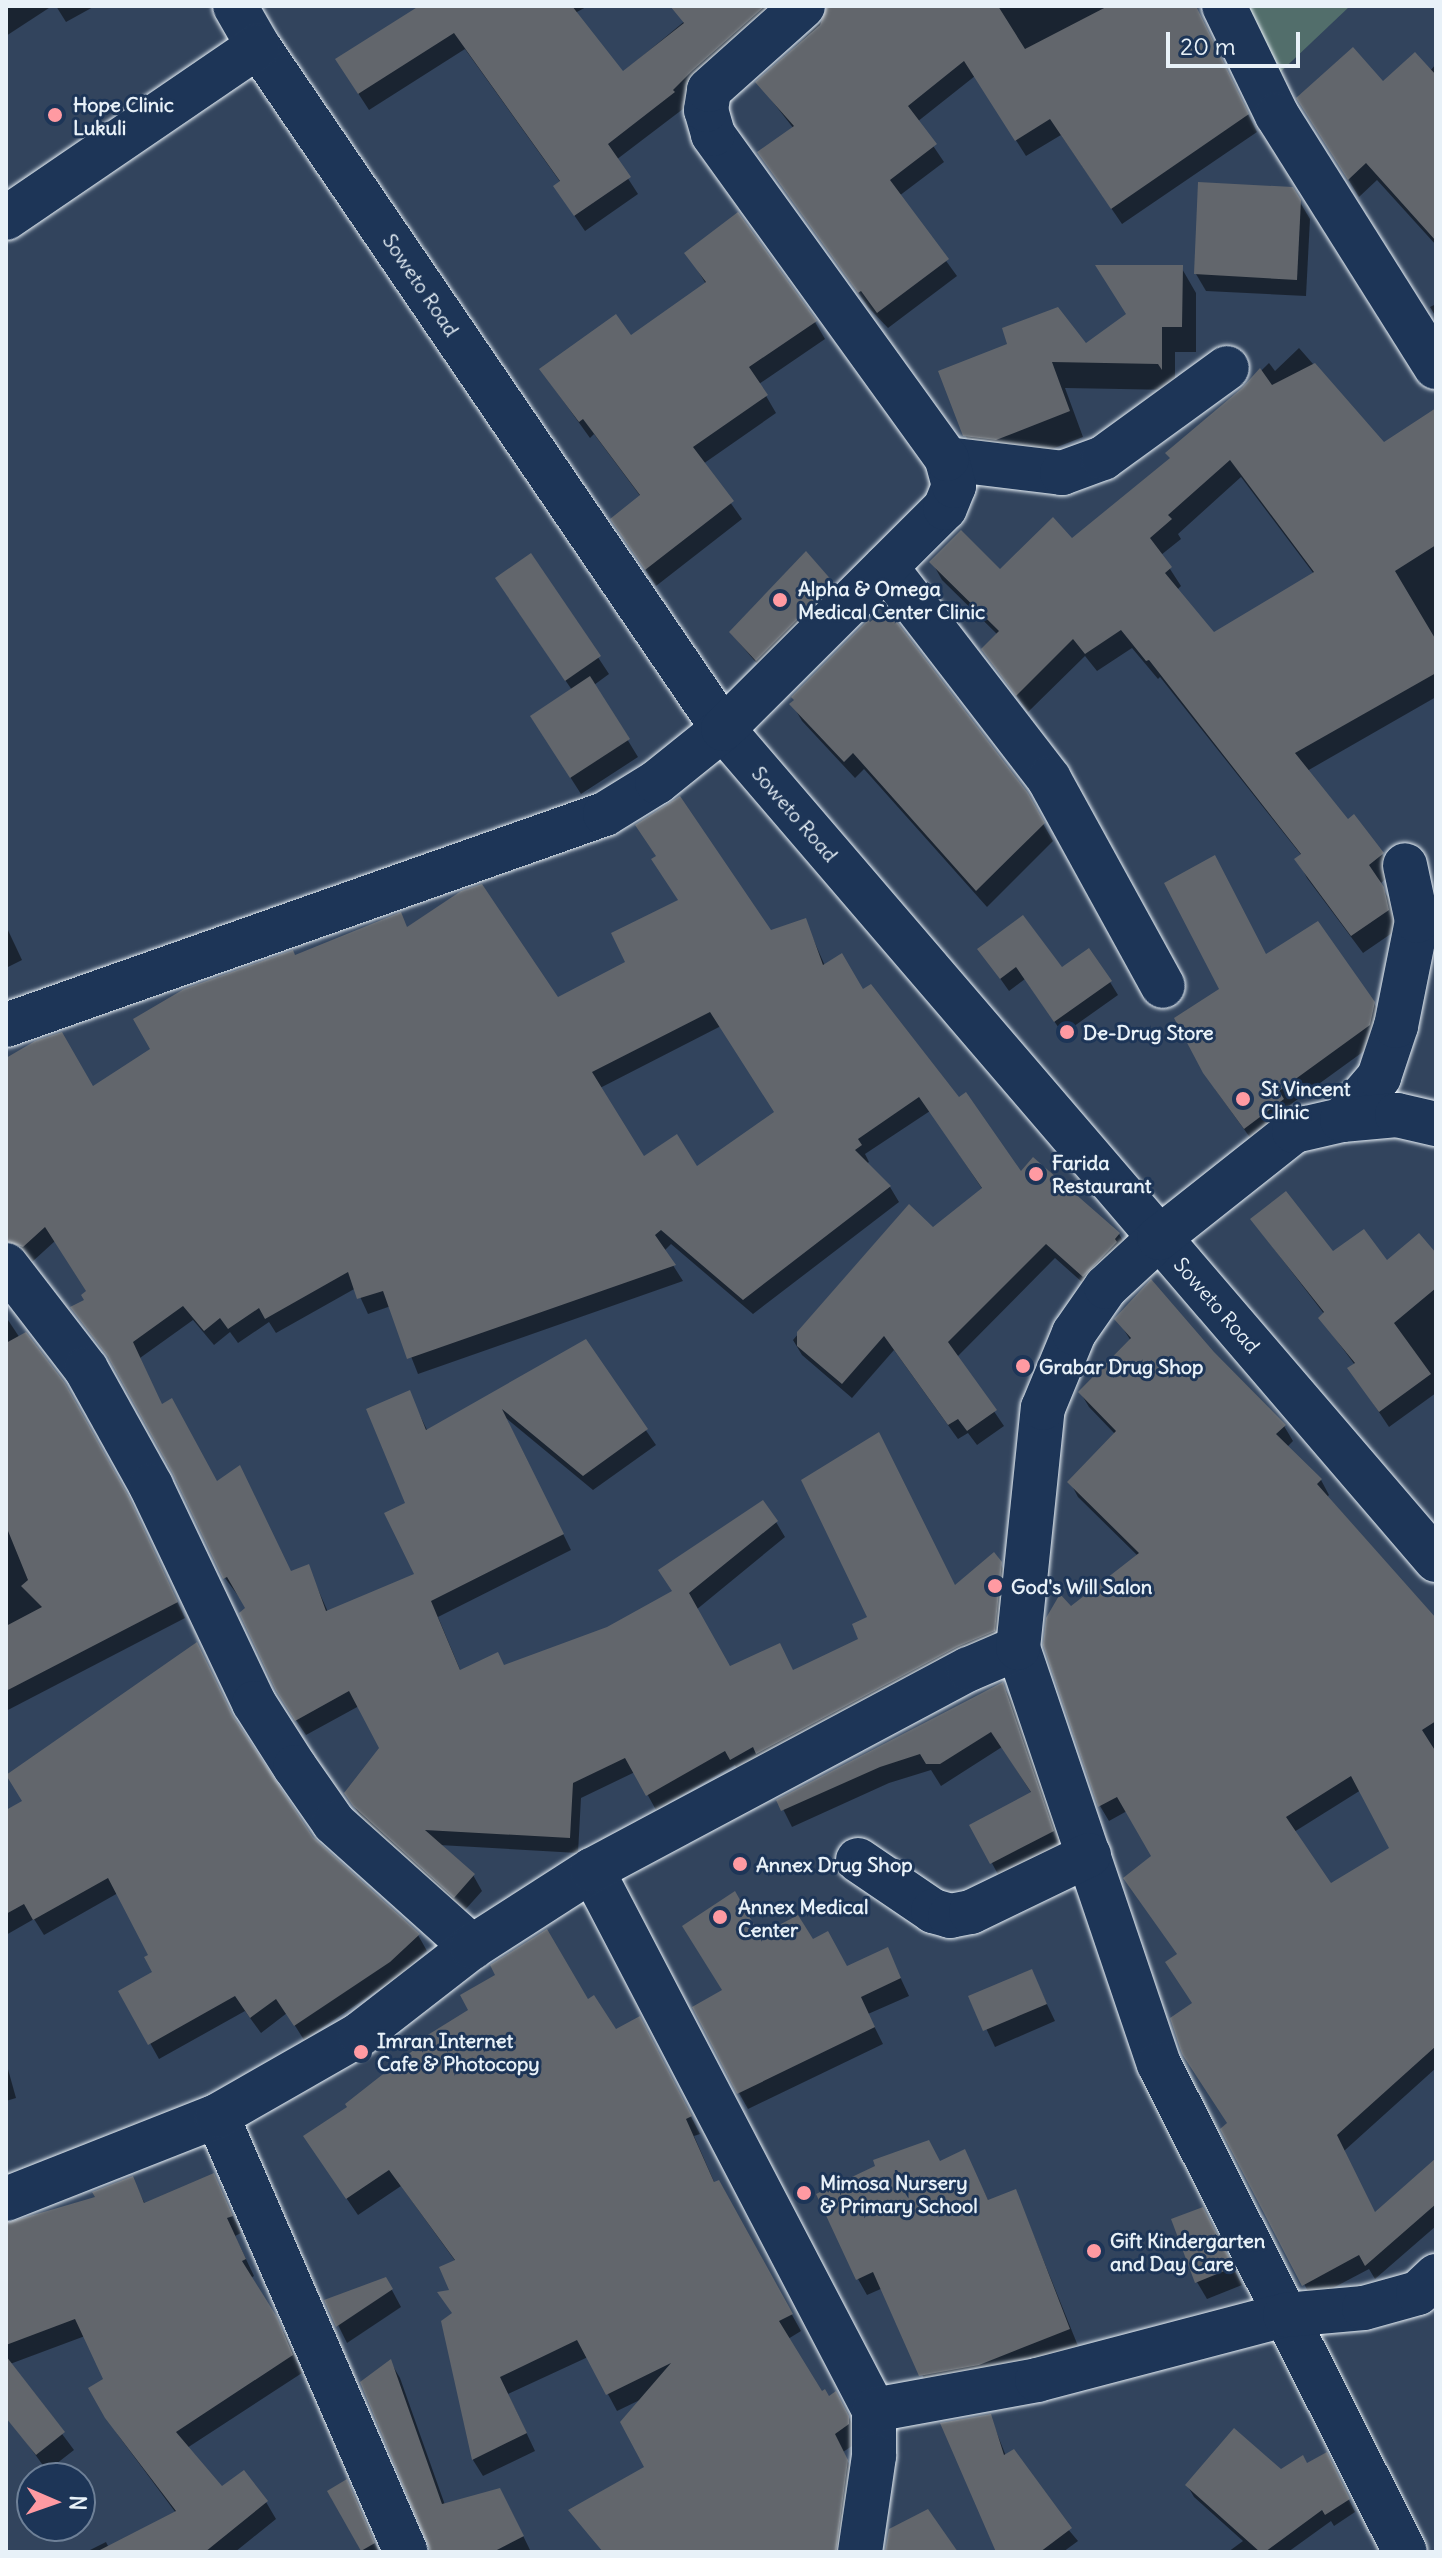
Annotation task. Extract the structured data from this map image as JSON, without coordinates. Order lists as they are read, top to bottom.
{
  "streets": {
    "street": ["Soweto Road"]
  },
  "places": [
    "Hope Clinic Lukuli",
    "Alpha & Omega Medical Center Clinic",
    "De-Drug Store",
    "St Vincent Clinic",
    "Farida Restaurant",
    "Grabar Drug Shop",
    "God's Will Salon",
    "Annex Drug Shop",
    "Annex Medical Center",
    "Imran Internet Cafe & Photocopy",
    "Mimosa Nursery & Primary School",
    "Gift Kindergarten and Day Care"
  ],
  "scale_bar": "20 m",
  "north": "right"
}
